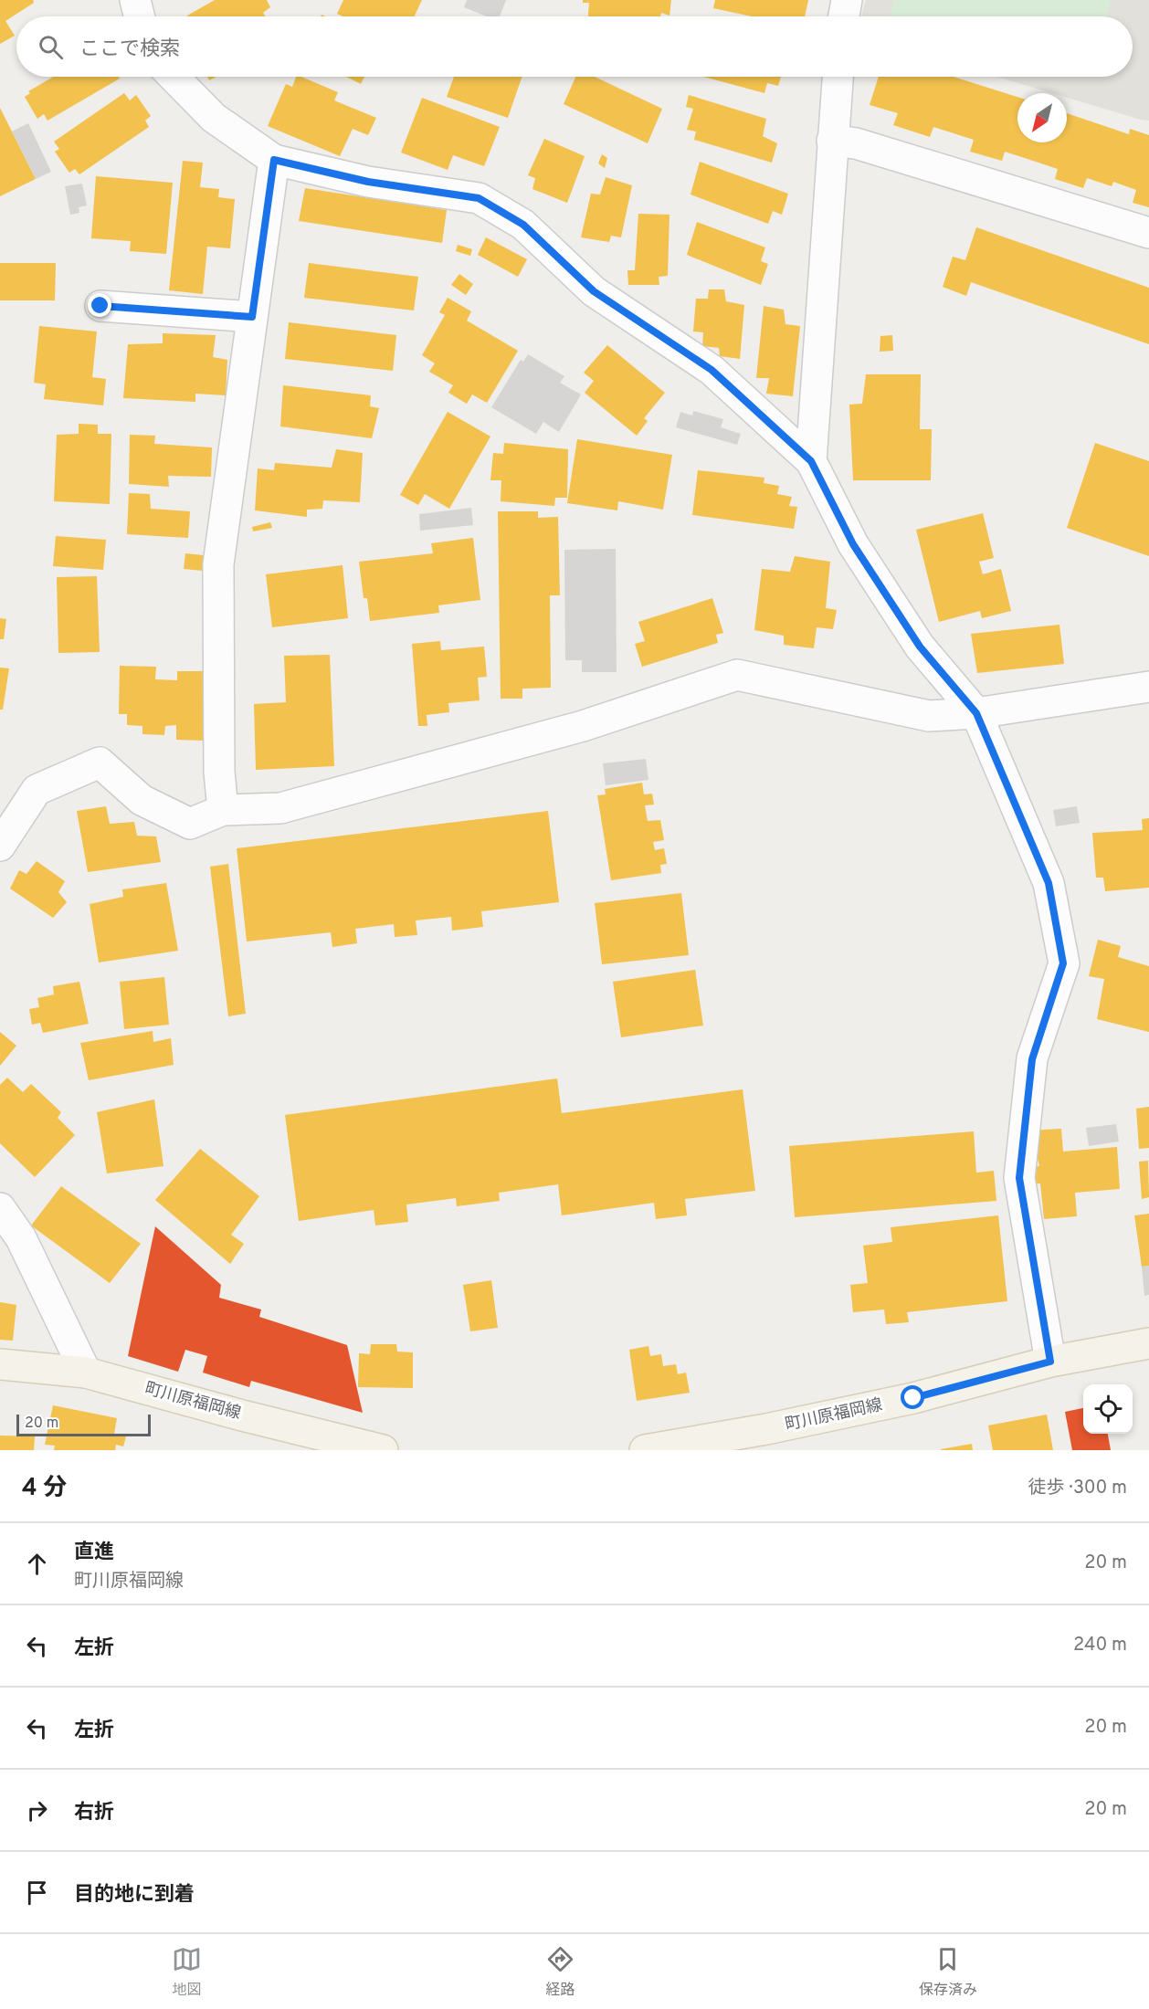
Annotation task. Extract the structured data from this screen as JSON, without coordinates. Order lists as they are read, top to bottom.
{
  "streets": {
    "main road": ["町川原福岡線"]
  },
  "scale_bar": "20 m",
  "north": "bottom left",
  "page": {
    "search": "ここで検索",
    "scale": "20 m",
    "heading": ["4 分", "徒歩 · 300 m"],
    "list": [
      ["直進", "町川原福岡線", "20 m"],
      ["左折", "240 m"],
      ["左折", "20 m"],
      ["右折", "20 m"],
      "目的地に到着"
    ],
    "nav": ["地図", "経路", "保存済み"]
  }
}
